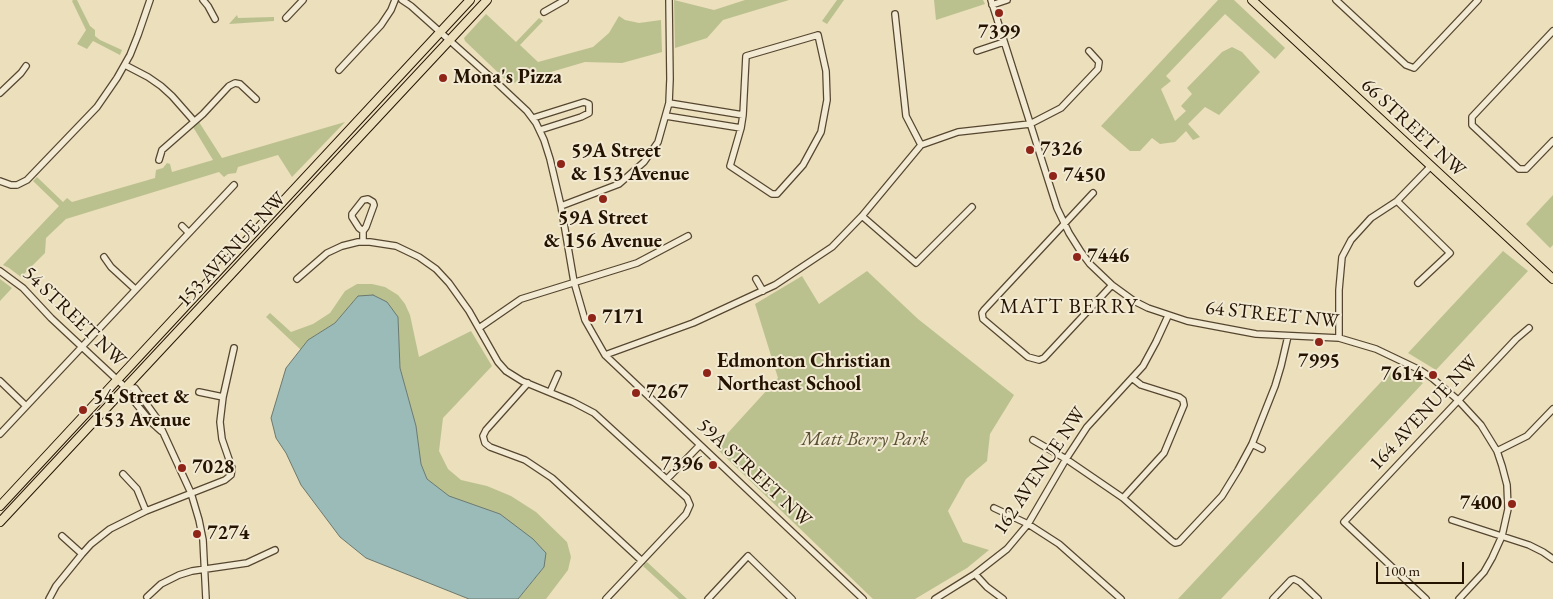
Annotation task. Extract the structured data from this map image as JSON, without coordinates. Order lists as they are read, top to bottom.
{
  "streets": {
    "main road": ["66 STREET NW", "153 AVENUE NW"],
    "street": [
      "64 STREET NW",
      "54 STREET NW",
      "164 AVENUE NW",
      "162 AVENUE NW",
      "59A STREET NW"
    ]
  },
  "crossings": [
    ["153 AVENUE NW", "54 STREET NW"],
    ["153 AVENUE NW", "59A STREET NW"],
    ["64 STREET NW", "164 AVENUE NW"],
    ["64 STREET NW", "162 AVENUE NW"]
  ],
  "districts": ["MATT BERRY"],
  "parks": ["Matt Berry Park"],
  "places": [
    "7399",
    "Mona's Pizza",
    "7326",
    "59A Street & 153 Avenue",
    "7450",
    "59A Street & 156 Avenue",
    "7446",
    "7171",
    "7995",
    "Edmonton Christian Northeast School",
    "7614",
    "7267",
    "54 Street & 153 Avenue",
    "7396",
    "7028",
    "7400",
    "7274"
  ],
  "scale_bar": "100 m"
}
